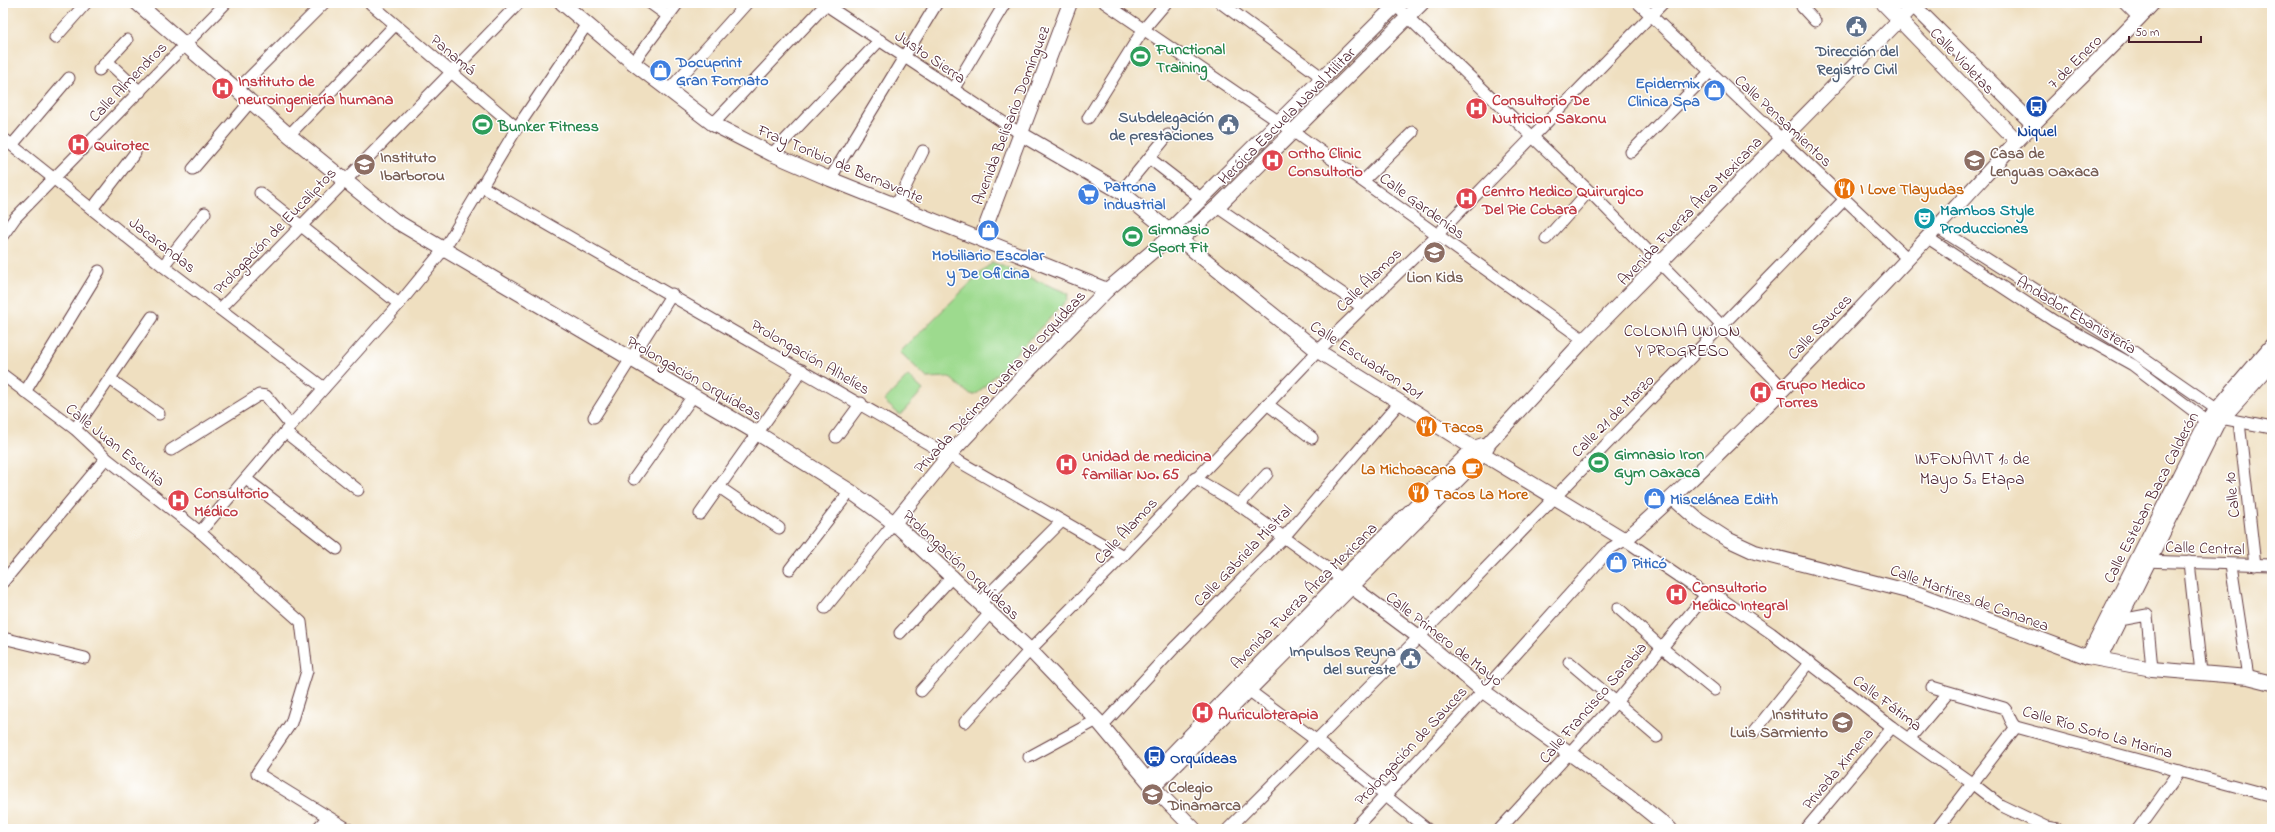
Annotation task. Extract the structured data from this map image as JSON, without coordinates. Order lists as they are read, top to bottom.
{
  "streets": {
    "street": [
      "Panamá",
      "Justo Sierra",
      "Calle Violetas",
      "7 de Enero",
      "Calle Almendros",
      "Avenida Belisario Domínguez",
      "Heróica Escuela Naval Militar",
      "Calle Pensamientos",
      "Fray Toribio de Bernavente",
      "Calle Gardenias",
      "Avenida Fuerza Área Mexicana",
      "Prologación de Eucaliptos",
      "Jacarandas",
      "Calle Álamos",
      "Andador Ebanistería",
      "Calle Sauces",
      "Prolongación Alhelíes",
      "Calle Escuadron 201",
      "Prolongación Orquídeas",
      "Privada Décima Cuarta de Orquídeas",
      "Calle 21 de Marzo",
      "Calle Juan Escutia",
      "Calle 10",
      "Calle Esteban Baca Calderón",
      "Calle Central",
      "Calle Gabriela Mistral",
      "Calle Martires de Cananea",
      "Calle Primero de Mayo",
      "Calle Francisco Sarabia",
      "Calle Fátima",
      "Calle Río Soto La Marina",
      "Prolongación de Sauces",
      "Privada Ximena"
    ]
  },
  "crossings": [
    ["Panamá", "Prologación de Eucaliptos"],
    ["Justo Sierra", "Avenida Belisario Domínguez"],
    ["Justo Sierra", "Calle Escuadron 201"],
    ["Calle Violetas", "7 de Enero"],
    ["Calle Violetas", "Avenida Fuerza Área Mexicana"],
    ["Calle Violetas", "Calle Sauces"],
    ["7 de Enero", "Calle Sauces"],
    ["Calle Almendros", "Jacarandas"],
    ["Calle Almendros", "Prolongación Orquídeas"],
    ["Avenida Belisario Domínguez", "Fray Toribio de Bernavente"],
    ["Avenida Belisario Domínguez", "Calle Escuadron 201"],
    ["Heróica Escuela Naval Militar", "Fray Toribio de Bernavente"],
    ["Heróica Escuela Naval Militar", "Calle Gardenias"],
    ["Heróica Escuela Naval Militar", "Calle Escuadron 201"],
    ["Heróica Escuela Naval Militar", "Privada Décima Cuarta de Orquídeas"],
    ["Calle Pensamientos", "Avenida Fuerza Área Mexicana"],
    ["Calle Pensamientos", "Calle Álamos"],
    ["Calle Pensamientos", "Calle Sauces"],
    ["Calle Pensamientos", "Calle 21 de Marzo"],
    ["Fray Toribio de Bernavente", "Privada Décima Cuarta de Orquídeas"],
    ["Calle Gardenias", "Avenida Fuerza Área Mexicana"],
    ["Calle Gardenias", "Calle Álamos"],
    ["Avenida Fuerza Área Mexicana", "Calle Escuadron 201"],
    ["Avenida Fuerza Área Mexicana", "Prolongación Orquídeas"],
    ["Avenida Fuerza Área Mexicana", "Calle Primero de Mayo"],
    ["Prologación de Eucaliptos", "Jacarandas"],
    ["Prologación de Eucaliptos", "Prolongación Orquídeas"],
    ["Calle Álamos", "Prolongación Alhelíes"],
    ["Calle Álamos", "Calle Escuadron 201"],
    ["Calle Álamos", "Prolongación Orquídeas"],
    ["Calle Álamos", "Calle Primero de Mayo"],
    ["Andador Ebanistería", "Calle Sauces"],
    ["Andador Ebanistería", "Calle 10"],
    ["Andador Ebanistería", "Calle Esteban Baca Calderón"],
    ["Calle Sauces", "Calle Escuadron 201"],
    ["Calle Sauces", "Calle Martires de Cananea"],
    ["Calle Sauces", "Prolongación de Sauces"],
    ["Prolongación Alhelíes", "Privada Décima Cuarta de Orquídeas"],
    ["Calle Escuadron 201", "Calle 21 de Marzo"],
    ["Calle Escuadron 201", "Calle Gabriela Mistral"],
    ["Calle Escuadron 201", "Calle Francisco Sarabia"],
    ["Calle Escuadron 201", "Calle Fátima"],
    ["Prolongación Orquídeas", "Privada Décima Cuarta de Orquídeas"],
    ["Prolongación Orquídeas", "Calle Gabriela Mistral"],
    ["Calle 21 de Marzo", "Calle Primero de Mayo"],
    ["Calle 10", "Calle Central"],
    ["Calle Esteban Baca Calderón", "Calle Central"],
    ["Calle Esteban Baca Calderón", "Calle Martires de Cananea"],
    ["Calle Gabriela Mistral", "Calle Primero de Mayo"],
    ["Calle Primero de Mayo", "Calle Francisco Sarabia"],
    ["Calle Primero de Mayo", "Prolongación de Sauces"],
    ["Calle Francisco Sarabia", "Calle Fátima"],
    ["Calle Fátima", "Privada Ximena"]
  ],
  "districts": ["COLONIA UNION Y PROGRESO", "INFONAVIT 1º de Mayo 5ª Etapa"],
  "places": {
    "public building": ["Dirección del Registro Civil", "Subdelegación de prestaciones", "Impulsos Reyna del sureste"],
    "sports": [
      "Functional Training",
      "Bunker Fitness",
      "Gimnasio Sport Fit",
      "Gimnasio Iron Gym Oaxaca"
    ],
    "shop": [
      "Docuprint Gran Formato",
      "Epidermix Clinica Spa",
      "Mobiliario Escolar y De Oficina",
      "Miscelánea Edith",
      "Piticó"
    ],
    "hospital": [
      "Instituto de neuroingeniería humana",
      "Consultorio De Nutricion Sakonu",
      "Quirotec",
      "Ortho Clinic Consultorio",
      "Centro Medico Quirurgico Del Pie Cobara",
      "Grupo Medico Torres",
      "Unidad de medicina familiar No. 65",
      "Consultorio Médico",
      "Consultorio Medico Integral",
      "Auriculoterapia"
    ],
    "bus stop": ["Niquel", "Orquídeas"],
    "school or university": [
      "Casa de Lenguas Oaxaca",
      "Instituto Ibarborou",
      "Lion Kids",
      "Instituto Luis Sarmiento",
      "Colegio Dinamarca"
    ],
    "restaurant": ["I Love Tlayudas", "Tacos", "Tacos La More"],
    "supermarket": ["Patrona industrial"],
    "theatre": ["Mambos Style Producciones"],
    "cafe": ["La Michoacana"]
  },
  "scale_bar": "50 m"
}
